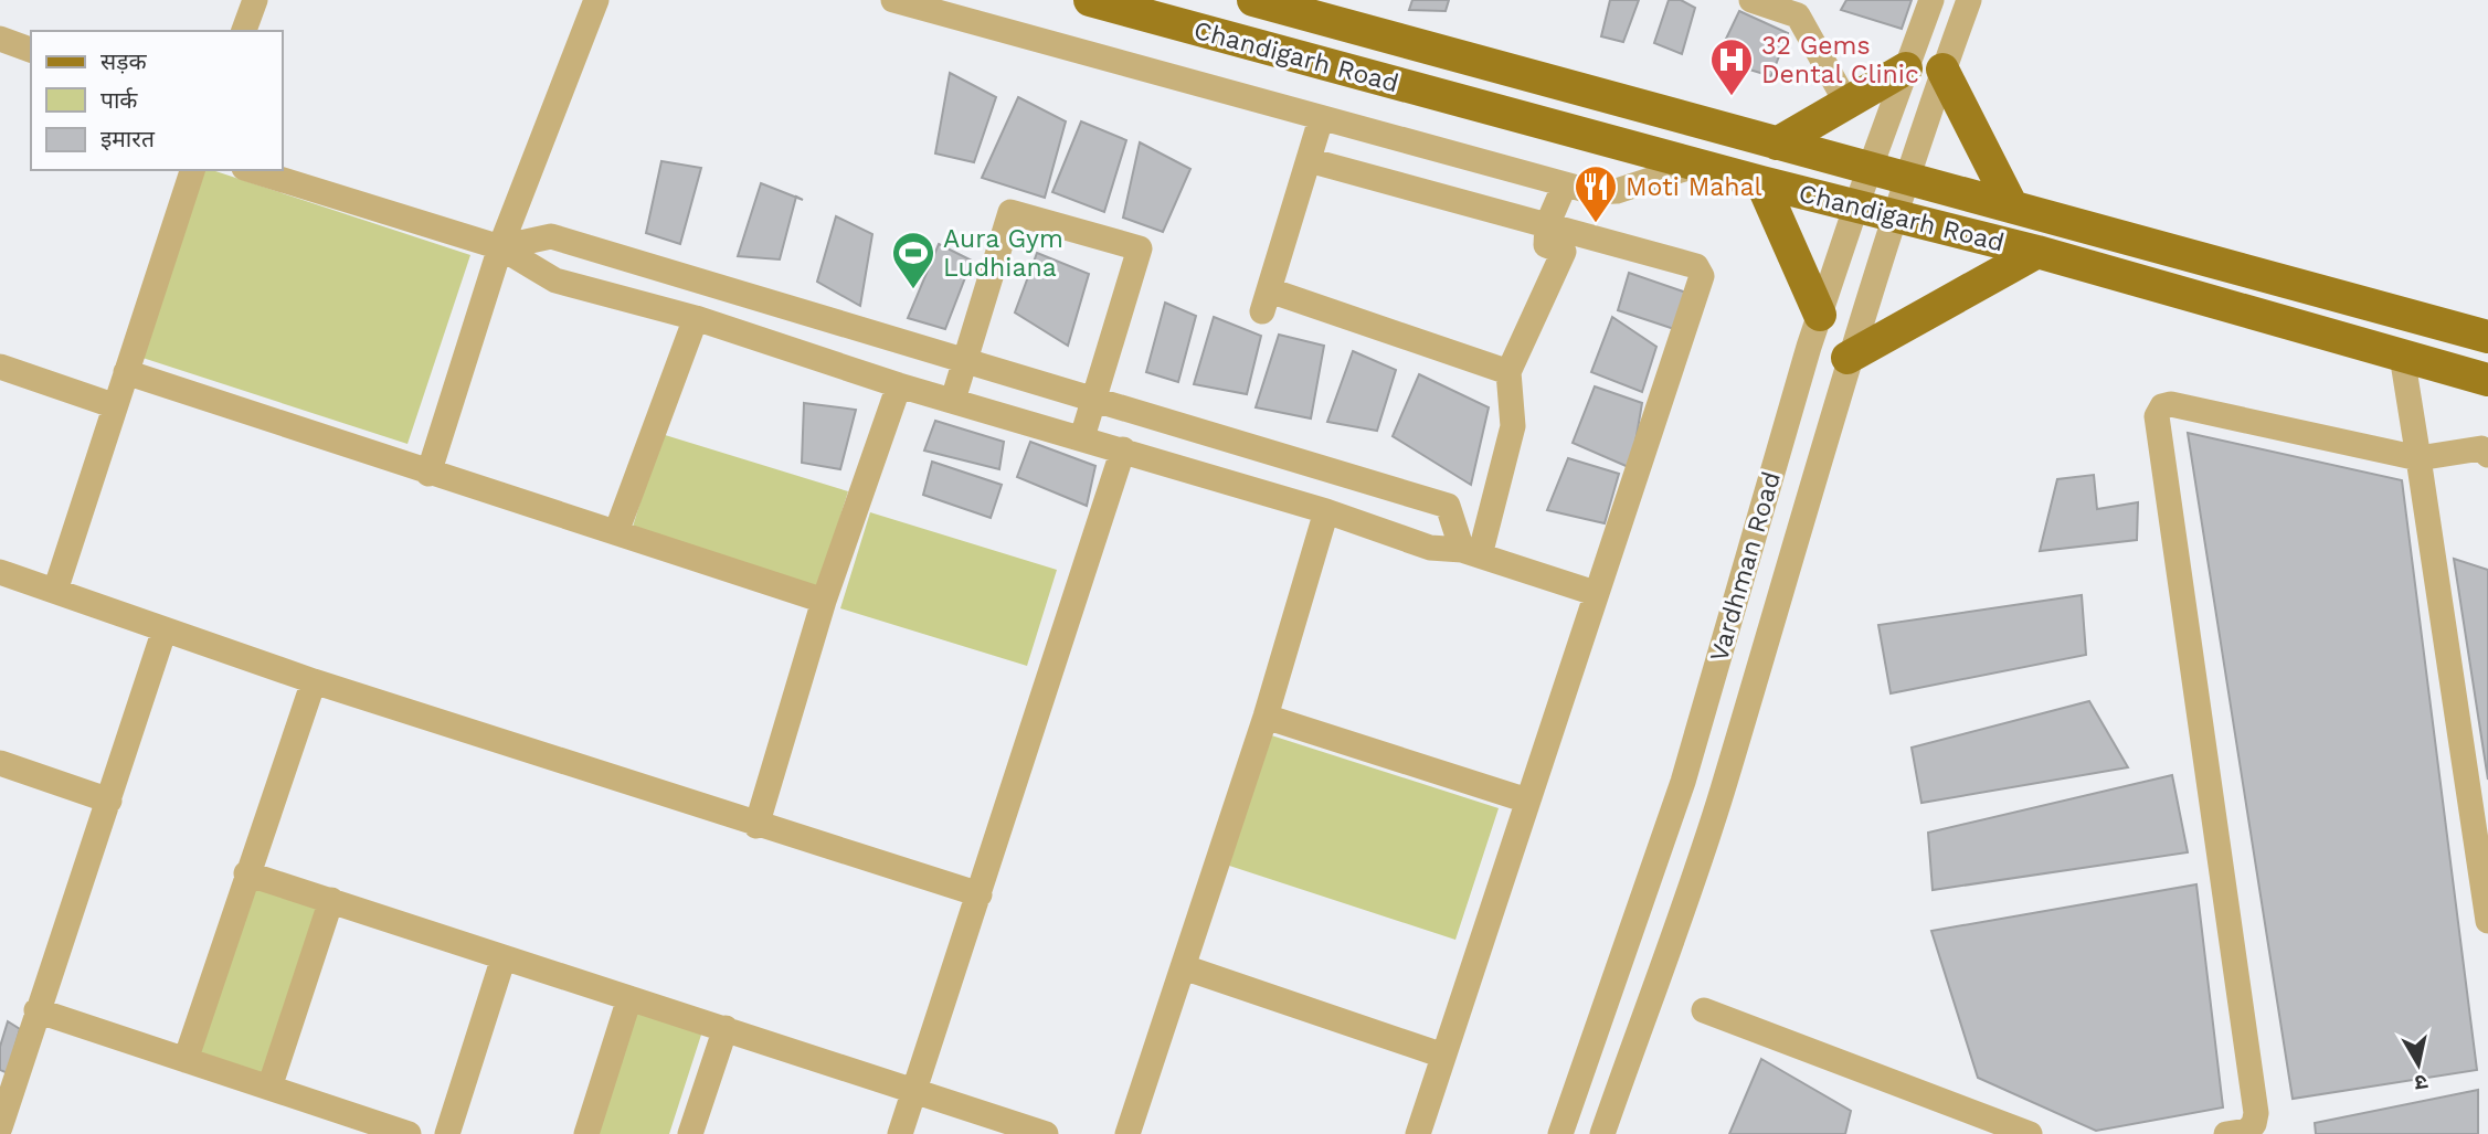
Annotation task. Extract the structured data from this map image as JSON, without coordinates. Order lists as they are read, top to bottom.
{
  "streets": {
    "main road": ["Chandigarh Road"],
    "street": ["Vardhman Road"]
  },
  "crossings": [
    ["Chandigarh Road", "Vardhman Road"]
  ],
  "places": {
    "hospital": ["32 Gems Dental Clinic"],
    "restaurant": ["Moti Mahal"],
    "sports": ["Aura Gym Ludhiana"]
  },
  "legend": ["सड़क", "पार्क", "इमारत"],
  "north": "bottom"
}
